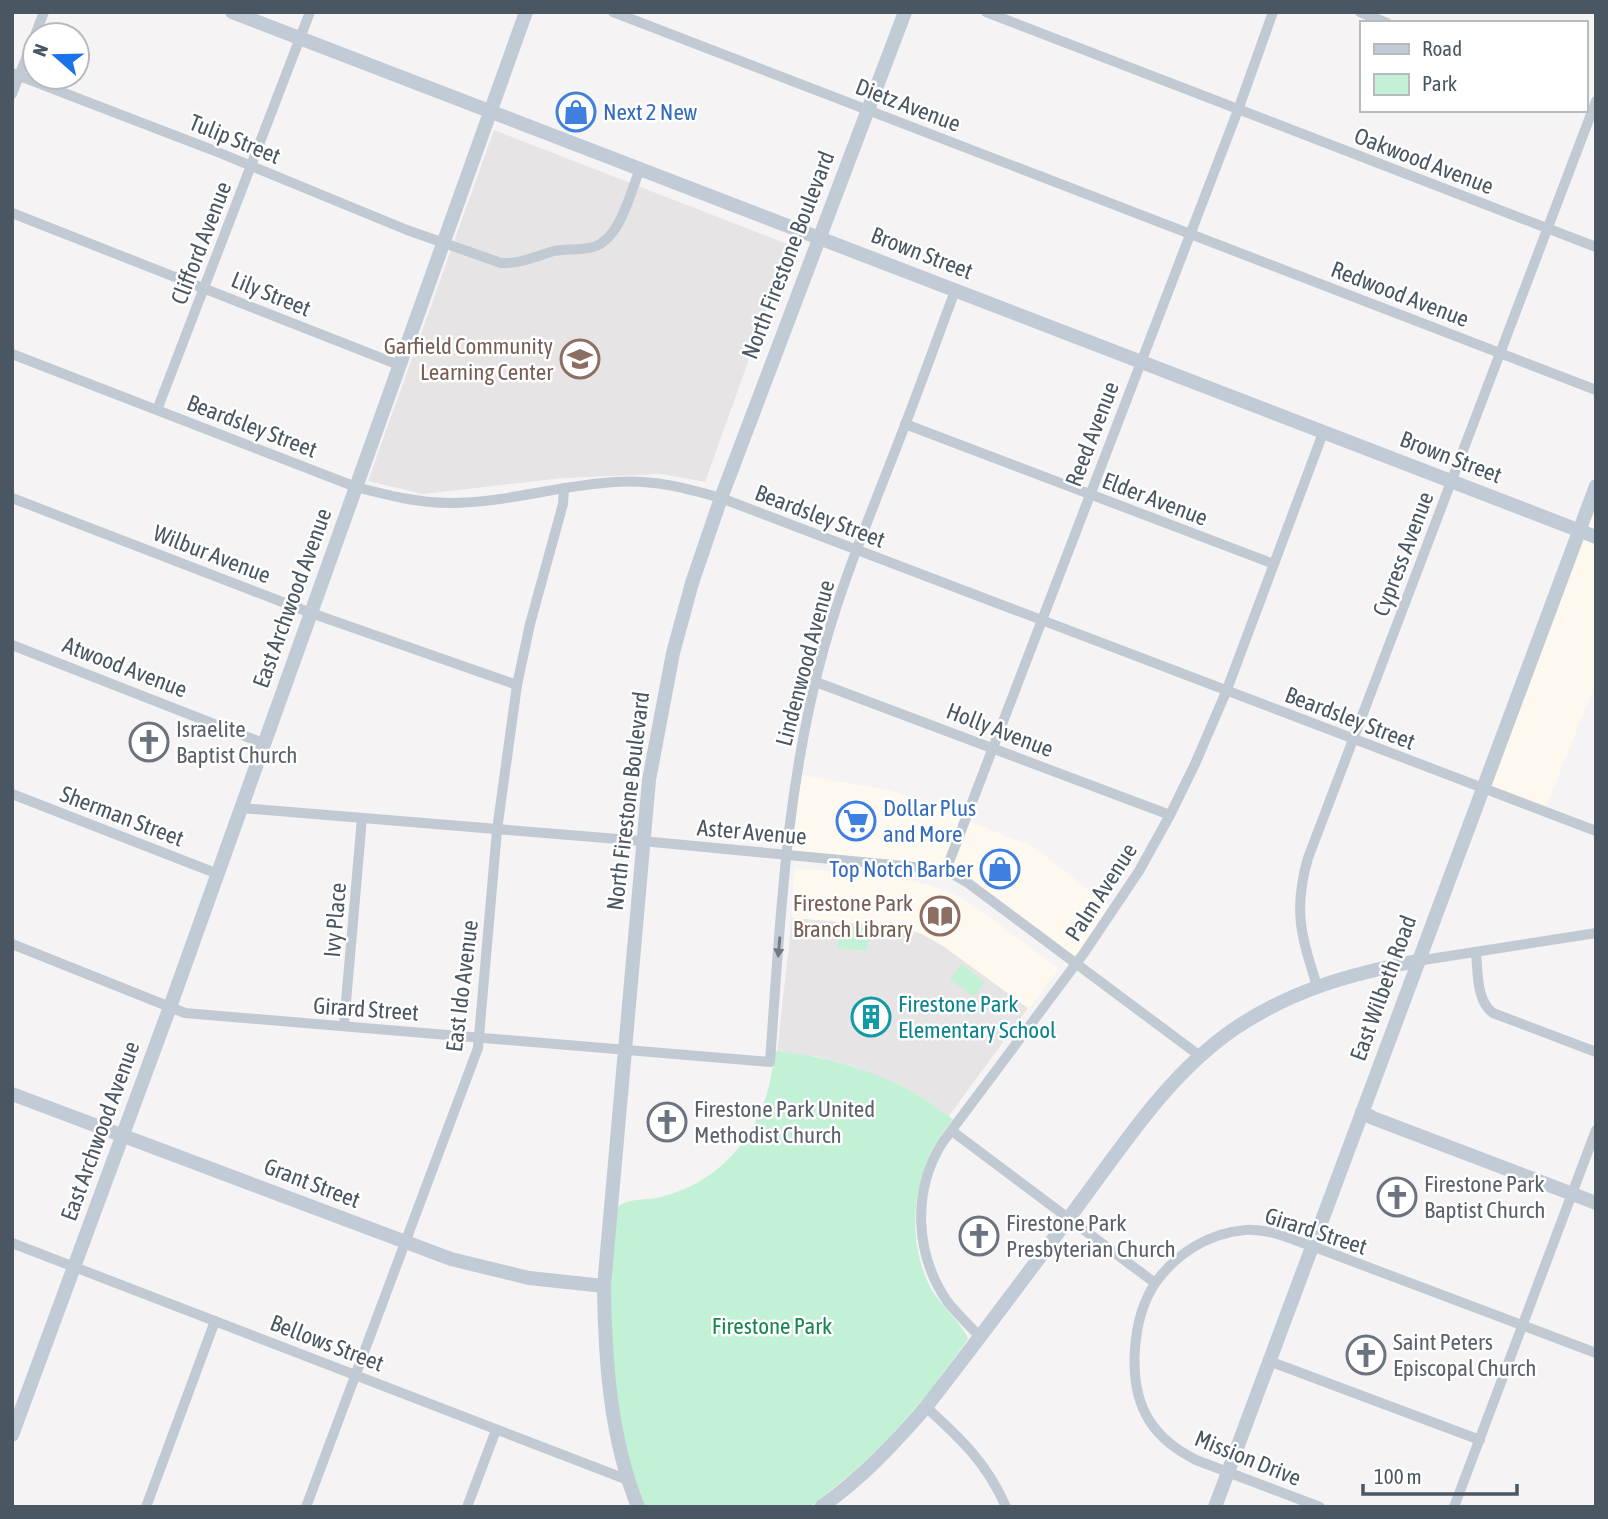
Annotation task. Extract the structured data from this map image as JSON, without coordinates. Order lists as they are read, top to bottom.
{
  "streets": {
    "main road": [
      "Brown Street",
      "North Firestone Boulevard",
      "East Archwood Avenue",
      "East Wilbeth Road",
      "Grant Street"
    ],
    "street": [
      "Dietz Avenue",
      "Tulip Street",
      "Oakwood Avenue",
      "Clifford Avenue",
      "Lily Street",
      "Redwood Avenue",
      "Beardsley Street",
      "Reed Avenue",
      "Elder Avenue",
      "Wilbur Avenue",
      "Cypress Avenue",
      "Lindenwood Avenue",
      "Atwood Avenue",
      "Holly Avenue",
      "Sherman Street",
      "Aster Avenue",
      "Palm Avenue",
      "Ivy Place",
      "East Ido Avenue",
      "Girard Street",
      "Bellows Street",
      "Mission Drive"
    ]
  },
  "crossings": [
    ["Dietz Avenue", "North Firestone Boulevard"],
    ["Dietz Avenue", "Redwood Avenue"],
    ["Dietz Avenue", "Reed Avenue"],
    ["Tulip Street", "Clifford Avenue"],
    ["Tulip Street", "Brown Street"],
    ["Tulip Street", "East Archwood Avenue"],
    ["Oakwood Avenue", "Reed Avenue"],
    ["Oakwood Avenue", "Cypress Avenue"],
    ["Clifford Avenue", "Brown Street"],
    ["Clifford Avenue", "Lily Street"],
    ["Clifford Avenue", "Beardsley Street"],
    ["Brown Street", "North Firestone Boulevard"],
    ["Brown Street", "Reed Avenue"],
    ["Brown Street", "Cypress Avenue"],
    ["Brown Street", "East Archwood Avenue"],
    ["Brown Street", "Lindenwood Avenue"],
    ["Brown Street", "Palm Avenue"],
    ["Brown Street", "East Wilbeth Road"],
    ["North Firestone Boulevard", "Beardsley Street"],
    ["North Firestone Boulevard", "Aster Avenue"],
    ["North Firestone Boulevard", "Girard Street"],
    ["North Firestone Boulevard", "Grant Street"],
    ["North Firestone Boulevard", "Bellows Street"],
    ["Lily Street", "East Archwood Avenue"],
    ["Redwood Avenue", "Reed Avenue"],
    ["Redwood Avenue", "Cypress Avenue"],
    ["Beardsley Street", "Reed Avenue"],
    ["Beardsley Street", "Cypress Avenue"],
    ["Beardsley Street", "East Archwood Avenue"],
    ["Beardsley Street", "Lindenwood Avenue"],
    ["Beardsley Street", "Palm Avenue"],
    ["Beardsley Street", "East Ido Avenue"],
    ["Beardsley Street", "East Wilbeth Road"],
    ["Reed Avenue", "Elder Avenue"],
    ["Reed Avenue", "Holly Avenue"],
    ["Reed Avenue", "Aster Avenue"],
    ["Elder Avenue", "Lindenwood Avenue"],
    ["Elder Avenue", "Palm Avenue"],
    ["Wilbur Avenue", "East Archwood Avenue"],
    ["Wilbur Avenue", "East Ido Avenue"],
    ["East Archwood Avenue", "Atwood Avenue"],
    ["East Archwood Avenue", "Sherman Street"],
    ["East Archwood Avenue", "Aster Avenue"],
    ["East Archwood Avenue", "Girard Street"],
    ["East Archwood Avenue", "Grant Street"],
    ["East Archwood Avenue", "Bellows Street"],
    ["Lindenwood Avenue", "Holly Avenue"],
    ["Lindenwood Avenue", "Aster Avenue"],
    ["Lindenwood Avenue", "Girard Street"],
    ["Holly Avenue", "Palm Avenue"],
    ["Aster Avenue", "Palm Avenue"],
    ["Aster Avenue", "Ivy Place"],
    ["Aster Avenue", "East Ido Avenue"],
    ["Ivy Place", "Girard Street"],
    ["East Ido Avenue", "Girard Street"],
    ["East Ido Avenue", "Grant Street"],
    ["East Ido Avenue", "Bellows Street"],
    ["East Wilbeth Road", "Girard Street"],
    ["East Wilbeth Road", "Mission Drive"],
    ["Girard Street", "Mission Drive"]
  ],
  "parks": ["Firestone Park"],
  "places": {
    "shop": ["Next 2 New", "Top Notch Barber"],
    "school or university": ["Garfield Community Learning Center"],
    "church": [
      "Israelite Baptist Church",
      "Firestone Park United Methodist Church",
      "Firestone Park Baptist Church",
      "Firestone Park Presbyterian Church",
      "Saint Peters Episcopal Church"
    ],
    "supermarket": ["Dollar Plus and More"],
    "library": ["Firestone Park Branch Library"],
    "building": ["Firestone Park Elementary School"]
  },
  "legend": ["Road", "Park"],
  "scale_bar": "100 m",
  "north": "left"
}
